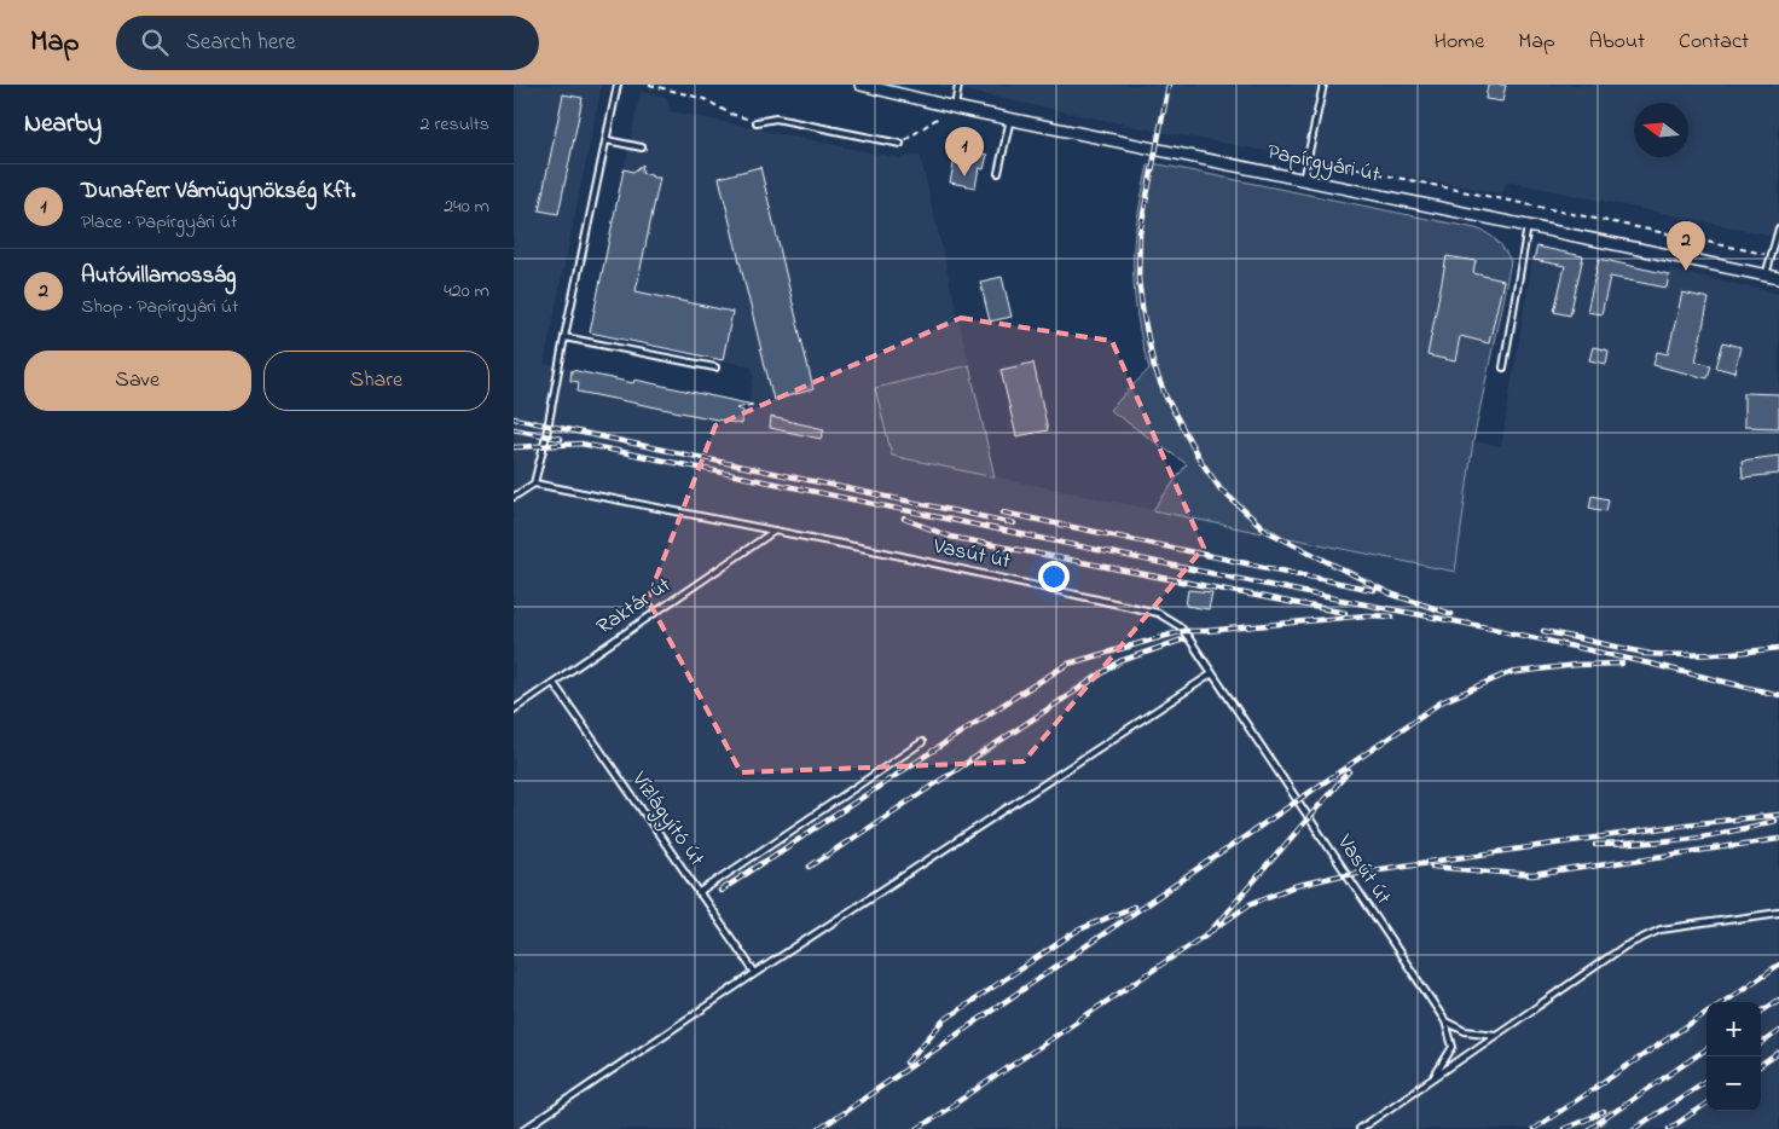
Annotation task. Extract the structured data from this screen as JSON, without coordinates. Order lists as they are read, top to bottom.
{
  "streets": {
    "street": ["Papírgyári út"],
    "lane": ["Vasút út", "Raktár út", "Vízlágyító út"]
  },
  "crossings": [
    ["Vasút út", "Raktár út"],
    ["Raktár út", "Vízlágyító út"]
  ],
  "north": "left",
  "page": {
    "header": "Map",
    "search": "Search here",
    "nav": [
      "Home",
      "Map",
      "About",
      "Contact"
    ],
    "heading": ["Nearby", "2 results"],
    "pins": ["1", "2"],
    "list": [
      {
        "mark": "1",
        "name": "Dunaferr Vámügynökség Kft.",
        "note": "Place · Papírgyári út",
        "value": "240 m"
      },
      {
        "mark": "2",
        "name": "Autóvillamosság",
        "note": "Shop · Papírgyári út",
        "value": "420 m"
      }
    ],
    "buttons": ["Save", "Share"],
    "map_buttons": ["+", "−"]
  }
}
